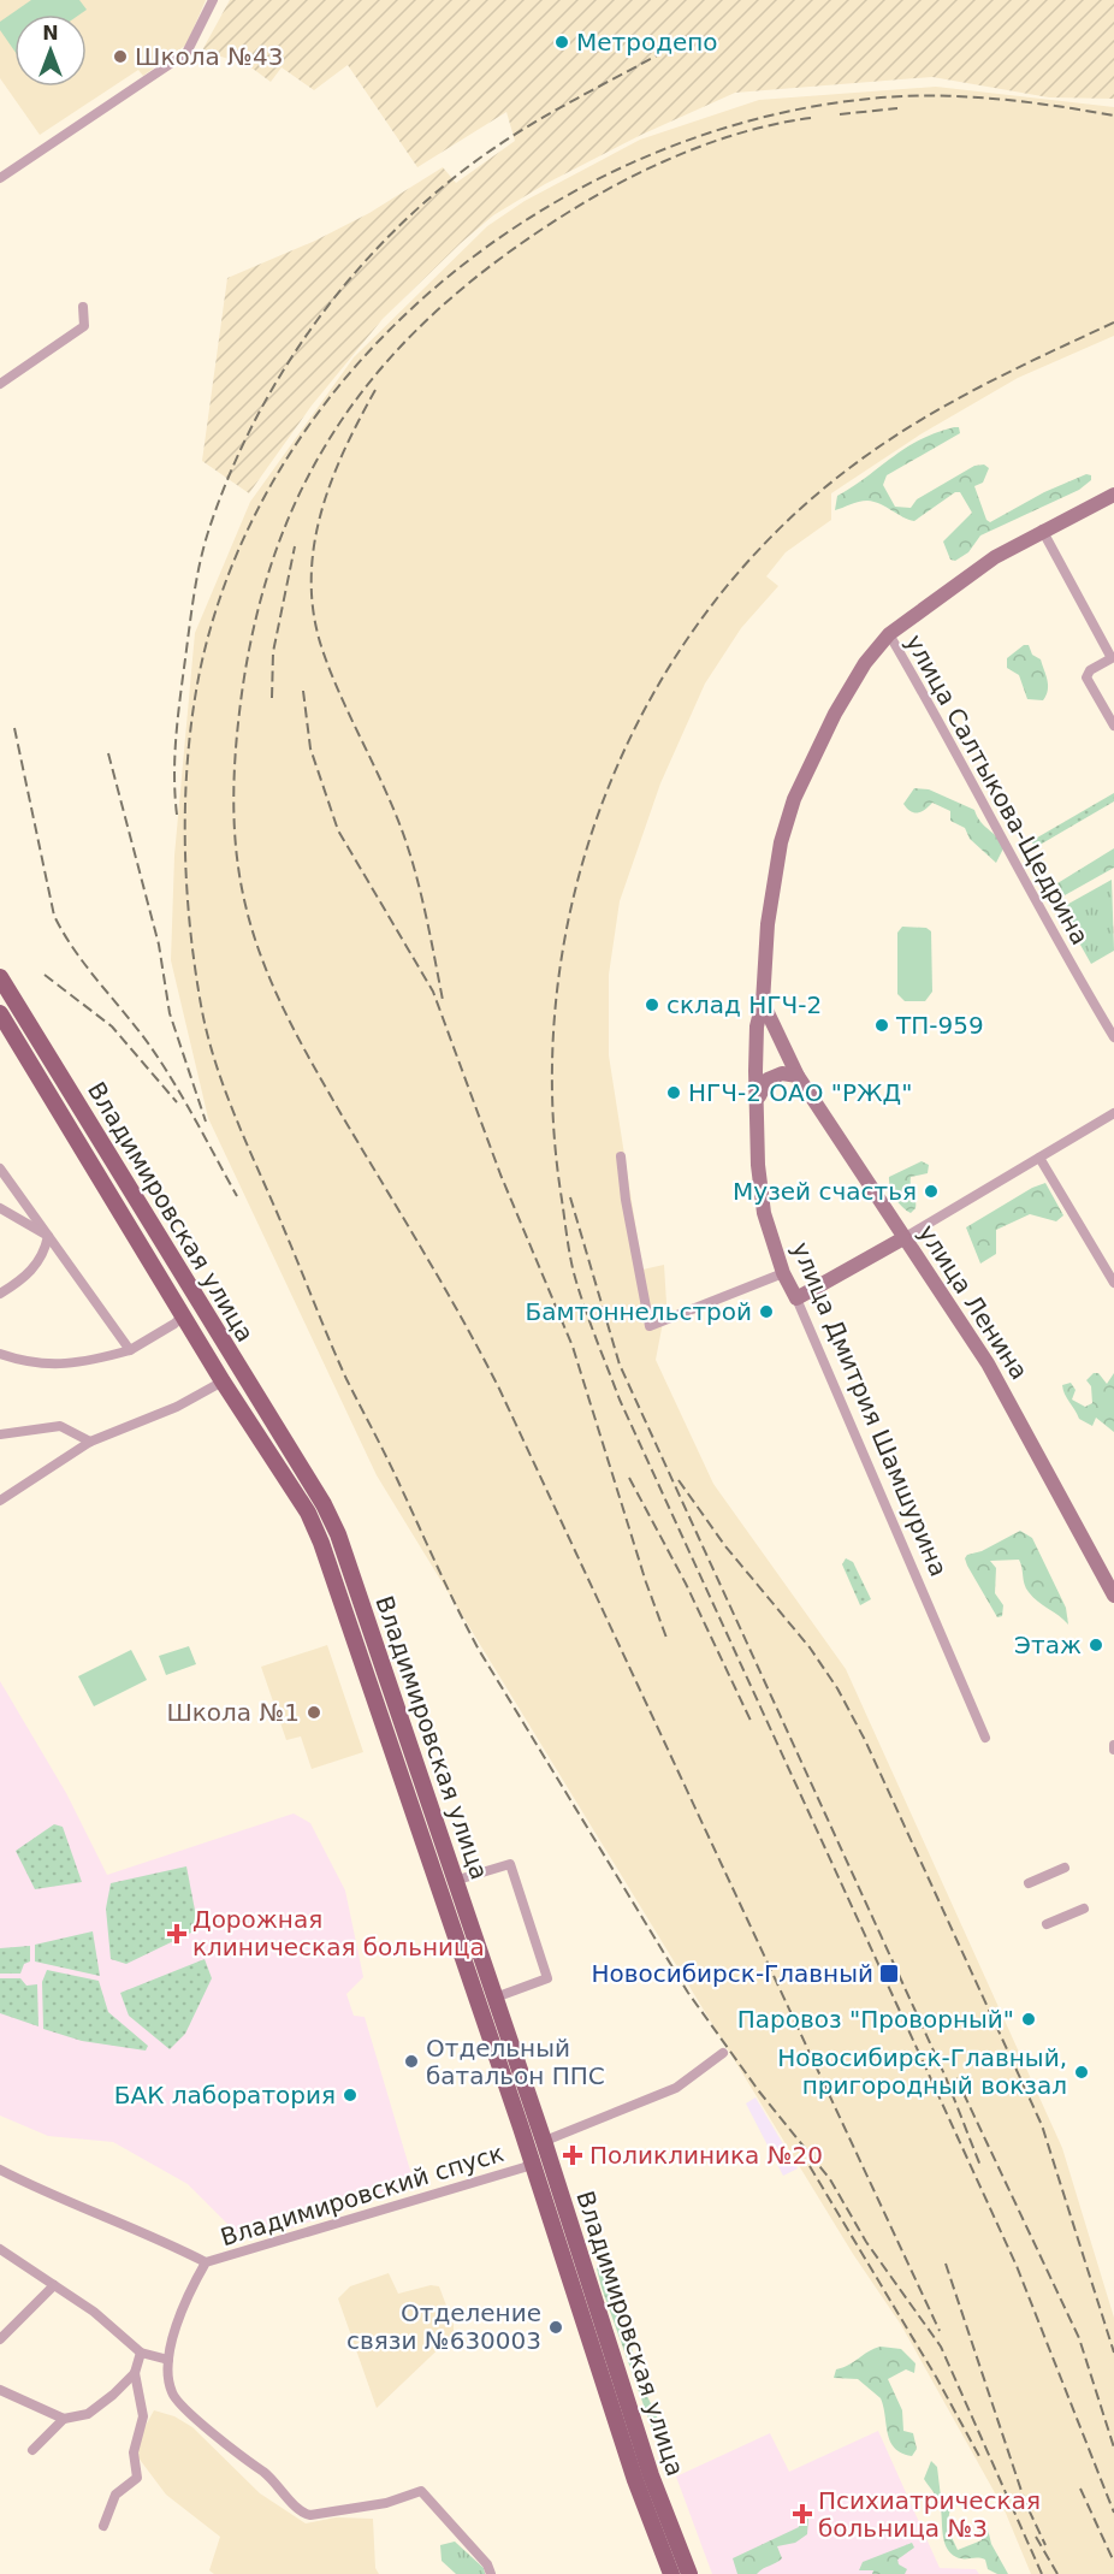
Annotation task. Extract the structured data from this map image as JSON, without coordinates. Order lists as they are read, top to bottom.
{
  "streets": {
    "main road": ["Владимировская улица"],
    "street": [
      "улица Салтыкова-Щедрина",
      "улица Ленина",
      "улица Дмитрия Шамшурина",
      "Владимировский спуск"
    ]
  },
  "crossings": [
    ["улица Салтыкова-Щедрина", "улица Дмитрия Шамшурина"],
    ["Владимировская улица", "Владимировский спуск"],
    ["улица Ленина", "улица Дмитрия Шамшурина"]
  ],
  "places": {
    "other": [
      "Метродепо",
      "Школа №43",
      "склад НГЧ-2",
      "ТП-959",
      "НГЧ-2 ОАО \"РЖД\"",
      "Музей счастья",
      "Бамтоннельстрой",
      "Этаж",
      "Школа №1",
      "Паровоз \"Проворный\"",
      "Отдельный батальон ППС",
      "Новосибирск-Главный, пригородный вокзал",
      "БАК лаборатория",
      "Отделение связи №630003"
    ],
    "health": ["Дорожная клиническая больница", "Поликлиника №20", "Психиатрическая больница №3"],
    "transit": ["Новосибирск-Главный"]
  },
  "north": "top"
}
